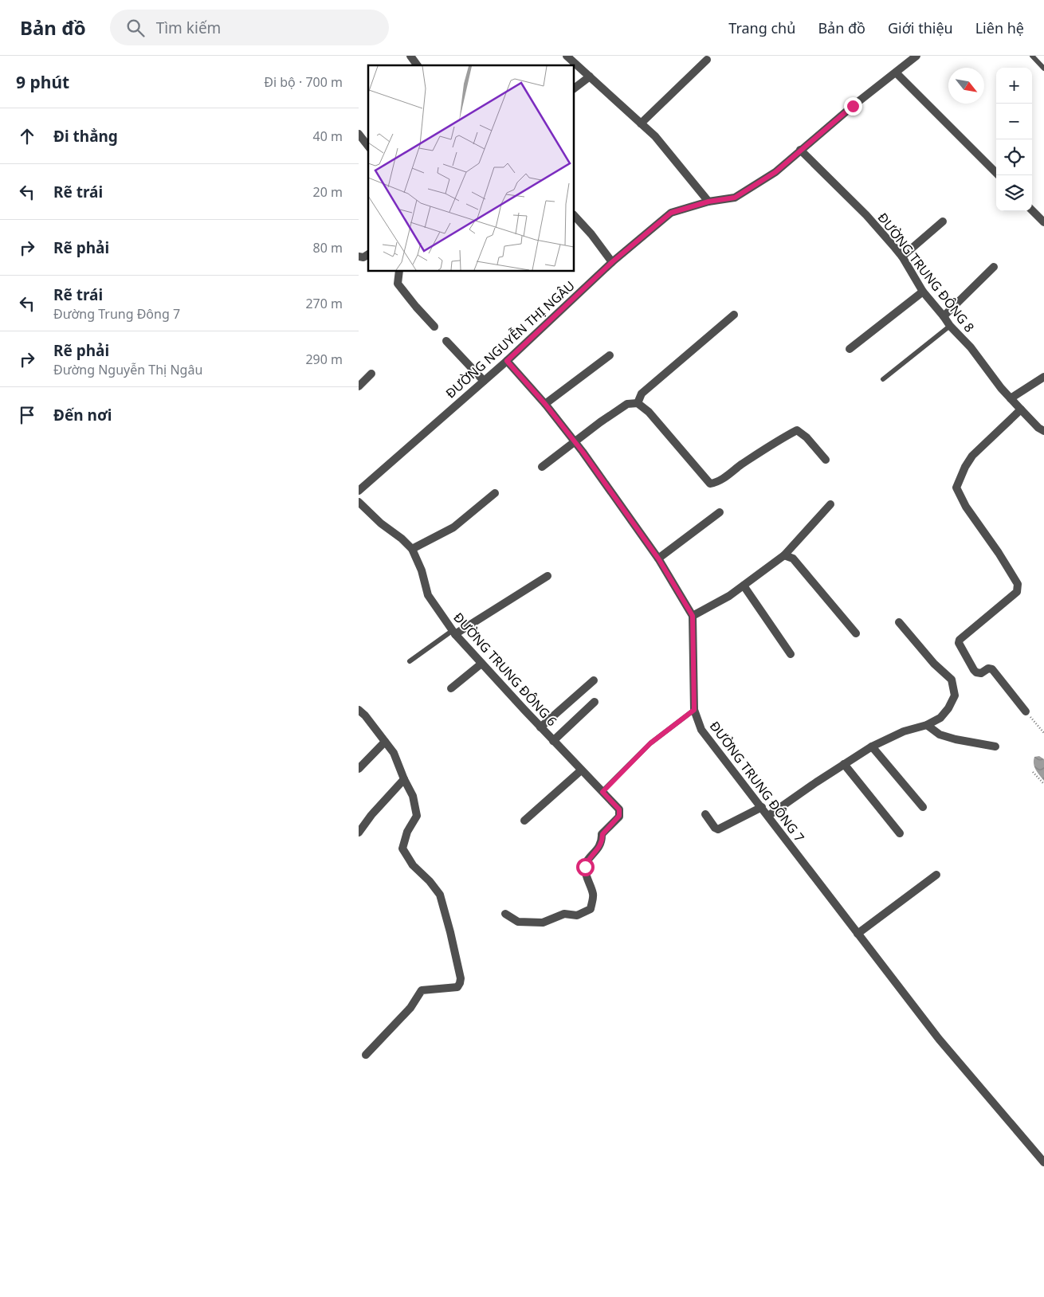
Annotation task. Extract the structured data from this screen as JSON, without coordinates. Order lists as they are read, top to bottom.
{
  "streets": {
    "street": [
      "ĐƯỜNG TRUNG ĐÔNG 8",
      "ĐƯỜNG NGUYỄN THỊ NGÂU",
      "ĐƯỜNG TRUNG ĐÔNG 6",
      "ĐƯỜNG TRUNG ĐÔNG 7"
    ]
  },
  "crossings": [
    ["ĐƯỜNG TRUNG ĐÔNG 8", "ĐƯỜNG NGUYỄN THỊ NGÂU"],
    ["ĐƯỜNG NGUYỄN THỊ NGÂU", "ĐƯỜNG TRUNG ĐÔNG 7"]
  ],
  "north": "bottom right",
  "page": {
    "header": "Bản đồ",
    "search": "Tìm kiếm",
    "nav": [
      "Trang chủ",
      "Bản đồ",
      "Giới thiệu",
      "Liên hệ"
    ],
    "heading": ["9 phút", "Đi bộ · 700 m"],
    "map_buttons": ["+", "−"],
    "list": [
      ["Đi thẳng", "40 m"],
      ["Rẽ trái", "20 m"],
      ["Rẽ phải", "80 m"],
      ["Rẽ trái", "Đường Trung Đông 7", "270 m"],
      ["Rẽ phải", "Đường Nguyễn Thị Ngâu", "290 m"],
      "Đến nơi"
    ]
  }
}
